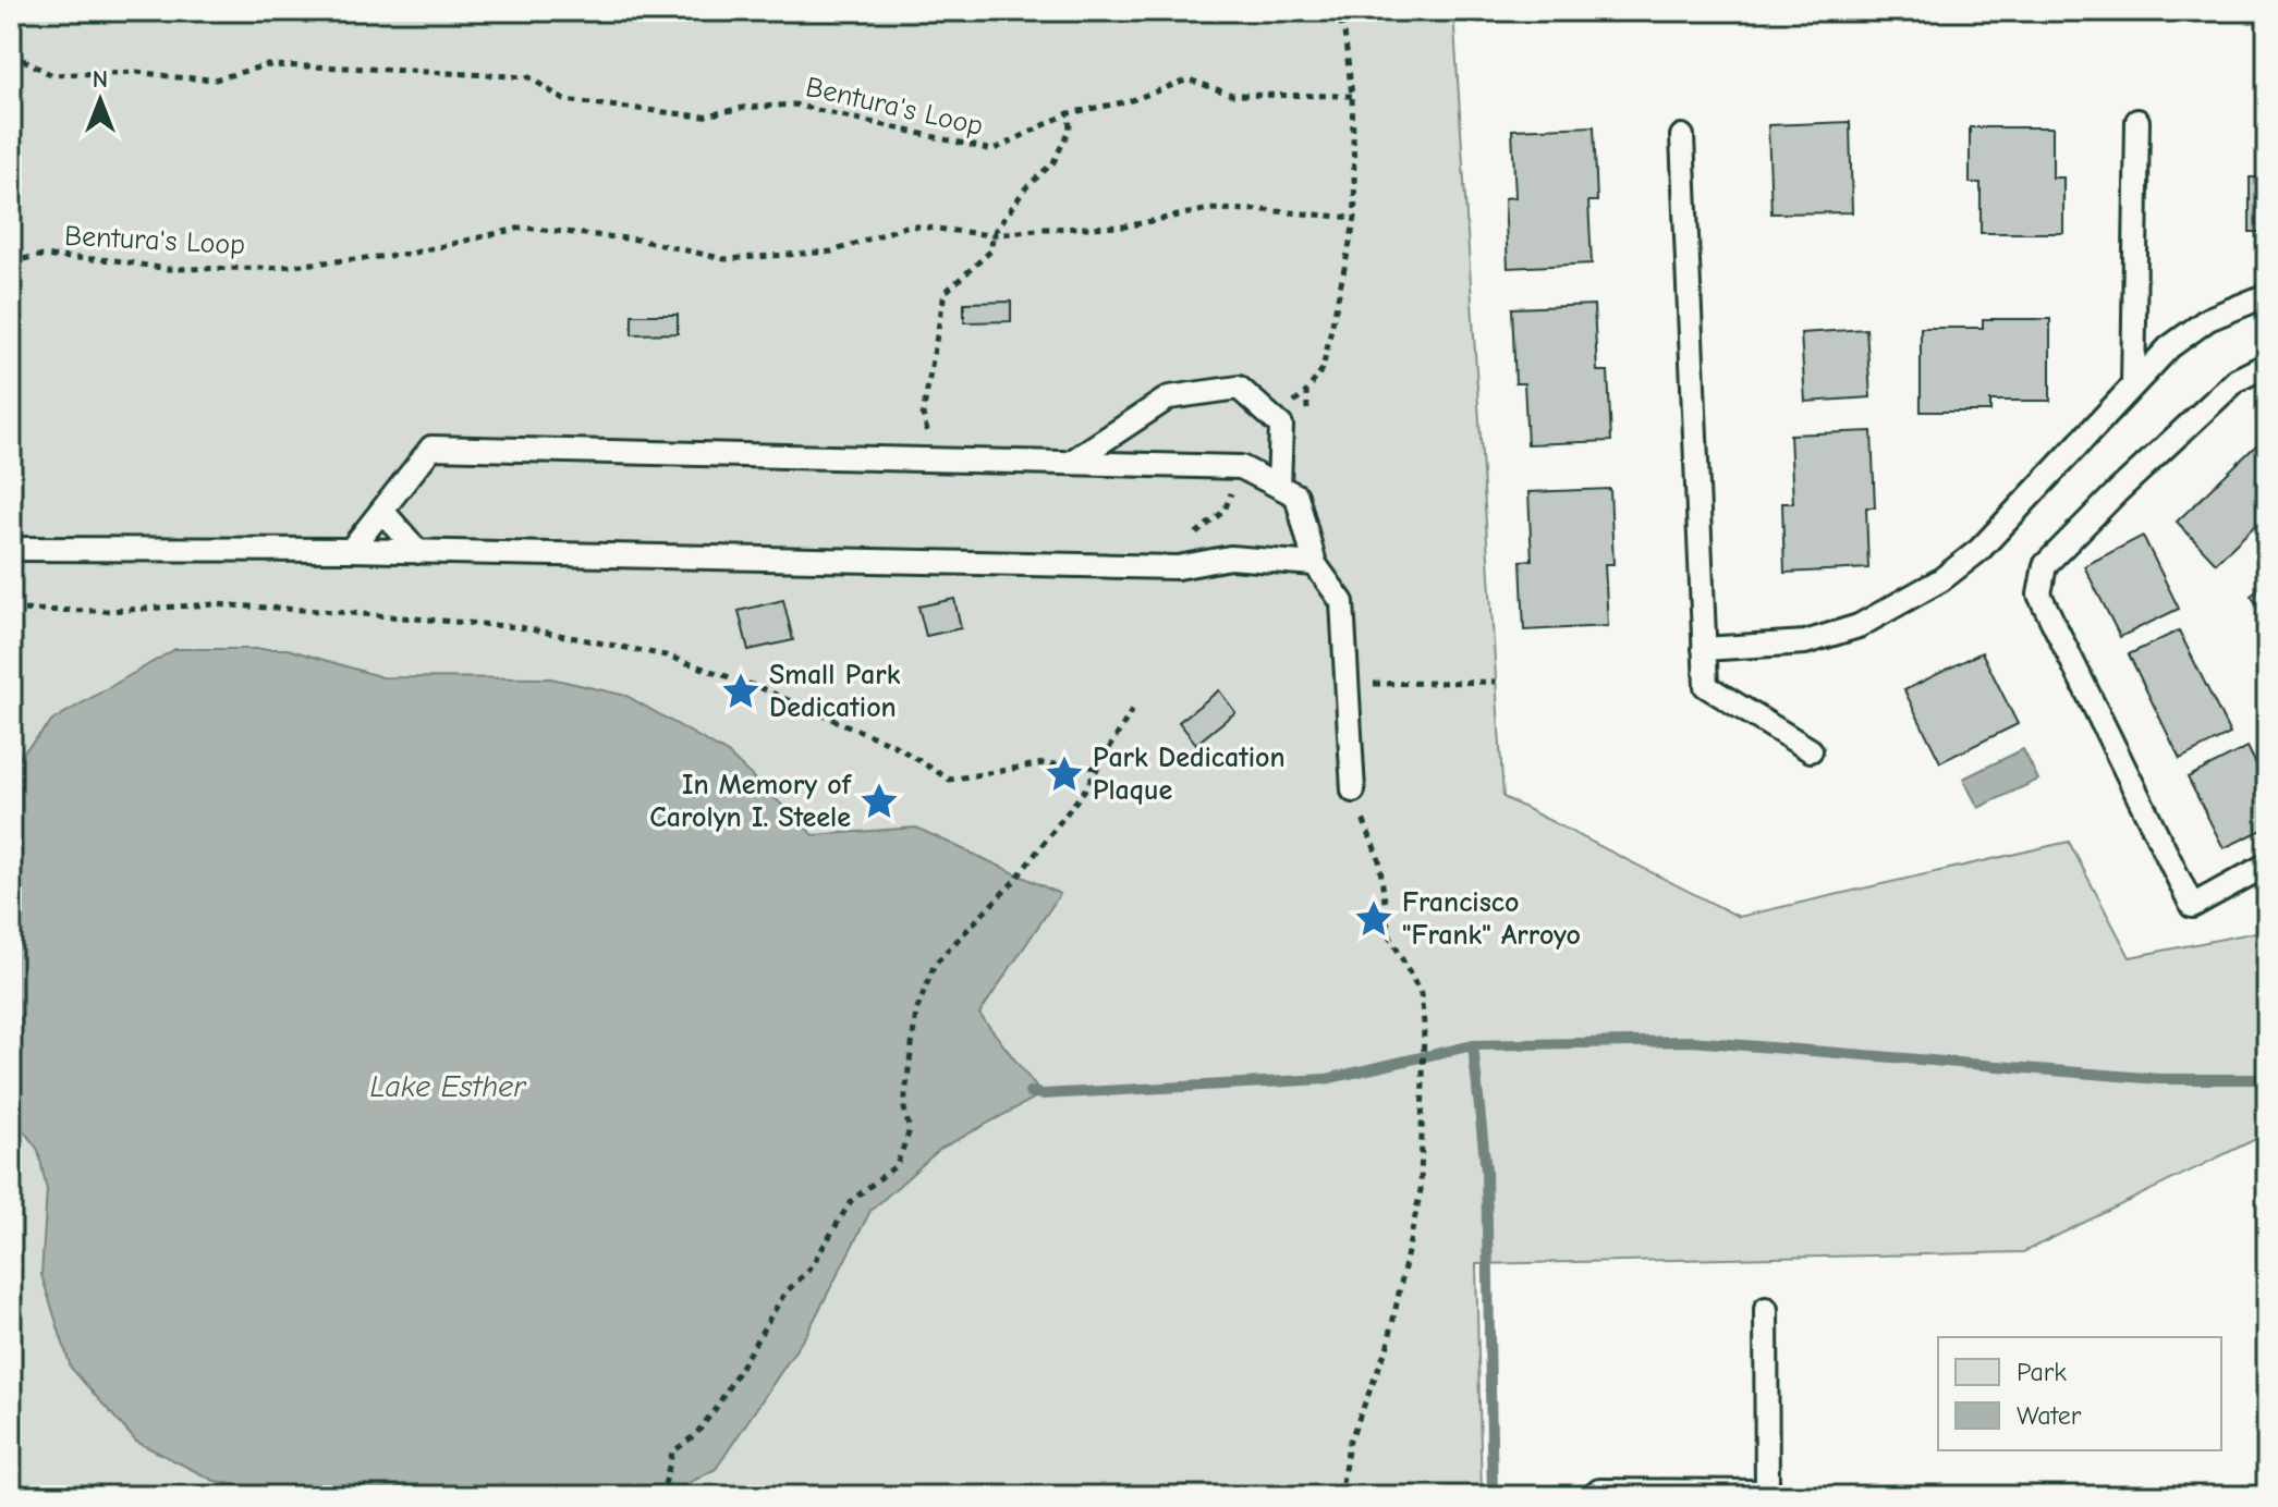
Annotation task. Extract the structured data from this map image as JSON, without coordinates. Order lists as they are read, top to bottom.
{
  "streets": {
    "path": ["Bentura's Loop"]
  },
  "water": ["Lake Esther"],
  "places": {
    "place": [
      "Small Park Dedication",
      "Park Dedication Plaque",
      "In Memory of Carolyn I. Steele",
      "Francisco \"Frank\" Arroyo"
    ]
  },
  "legend": ["Park", "Water"],
  "north": "top"
}
